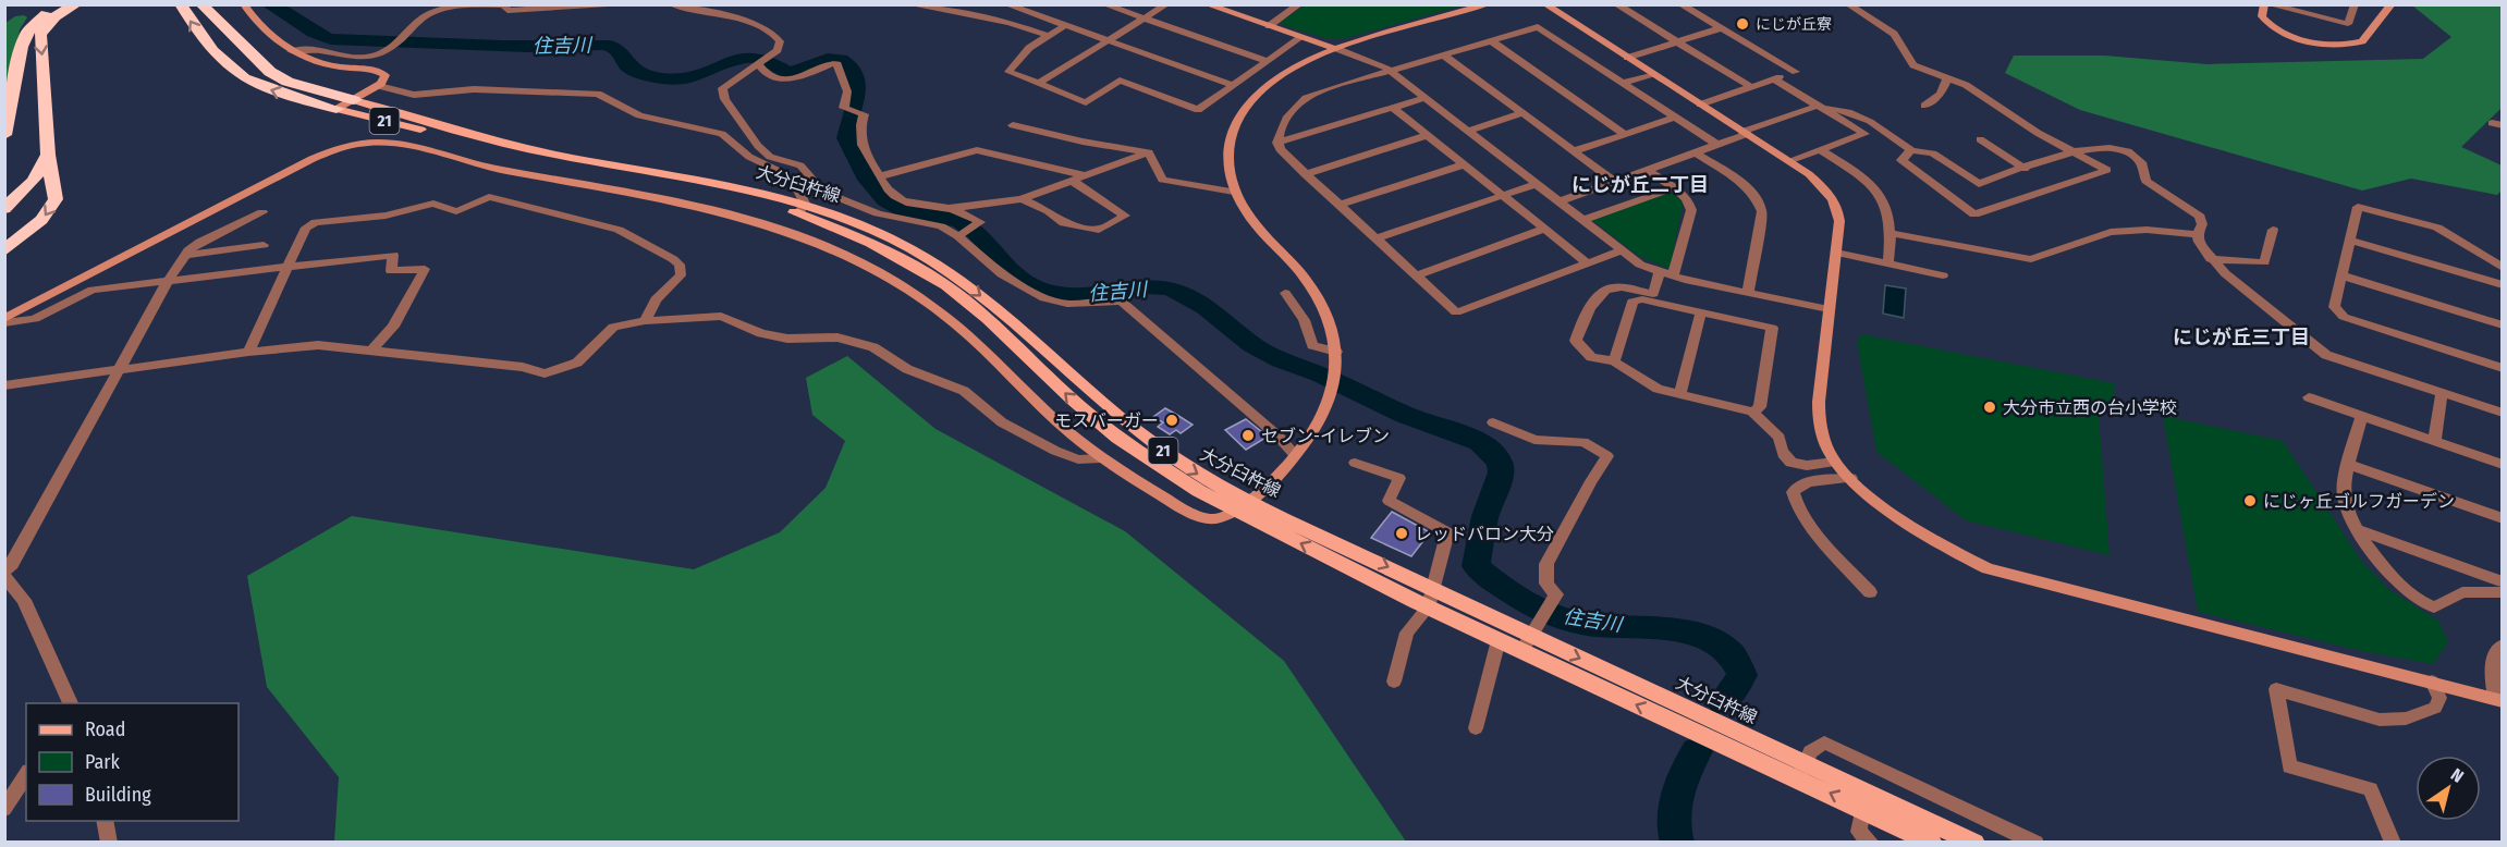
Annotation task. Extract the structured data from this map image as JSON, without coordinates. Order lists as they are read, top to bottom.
{
  "streets": {
    "main road": ["21", "大分臼杵線"]
  },
  "districts": ["にじが丘二丁目", "にじが丘三丁目"],
  "water": ["住吉川"],
  "places": [
    "にじが丘寮",
    "大分市立西の台小学校",
    "モスバーガー",
    "セブン-イレブン",
    "にじヶ丘ゴルフガーデン",
    "レッドバロン大分"
  ],
  "legend": ["Road", "Park", "Building"],
  "north": "top right"
}
